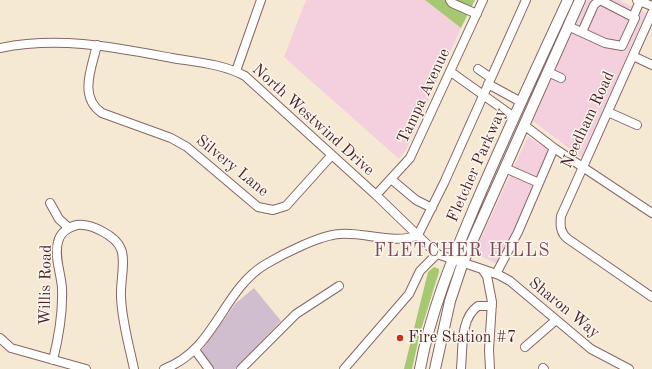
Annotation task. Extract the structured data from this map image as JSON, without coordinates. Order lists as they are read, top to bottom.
{
  "streets": {
    "main road": ["Fletcher Parkway"],
    "street": [
      "Tampa Avenue",
      "North Westwind Drive",
      "Needham Road",
      "Silvery Lane",
      "Willis Road",
      "Sharon Way"
    ]
  },
  "crossings": [
    ["Tampa Avenue", "North Westwind Drive"],
    ["North Westwind Drive", "Fletcher Parkway"],
    ["North Westwind Drive", "Silvery Lane"],
    ["North Westwind Drive", "Sharon Way"]
  ],
  "districts": ["FLETCHER HILLS"],
  "places": ["Fire Station #7"]
}
